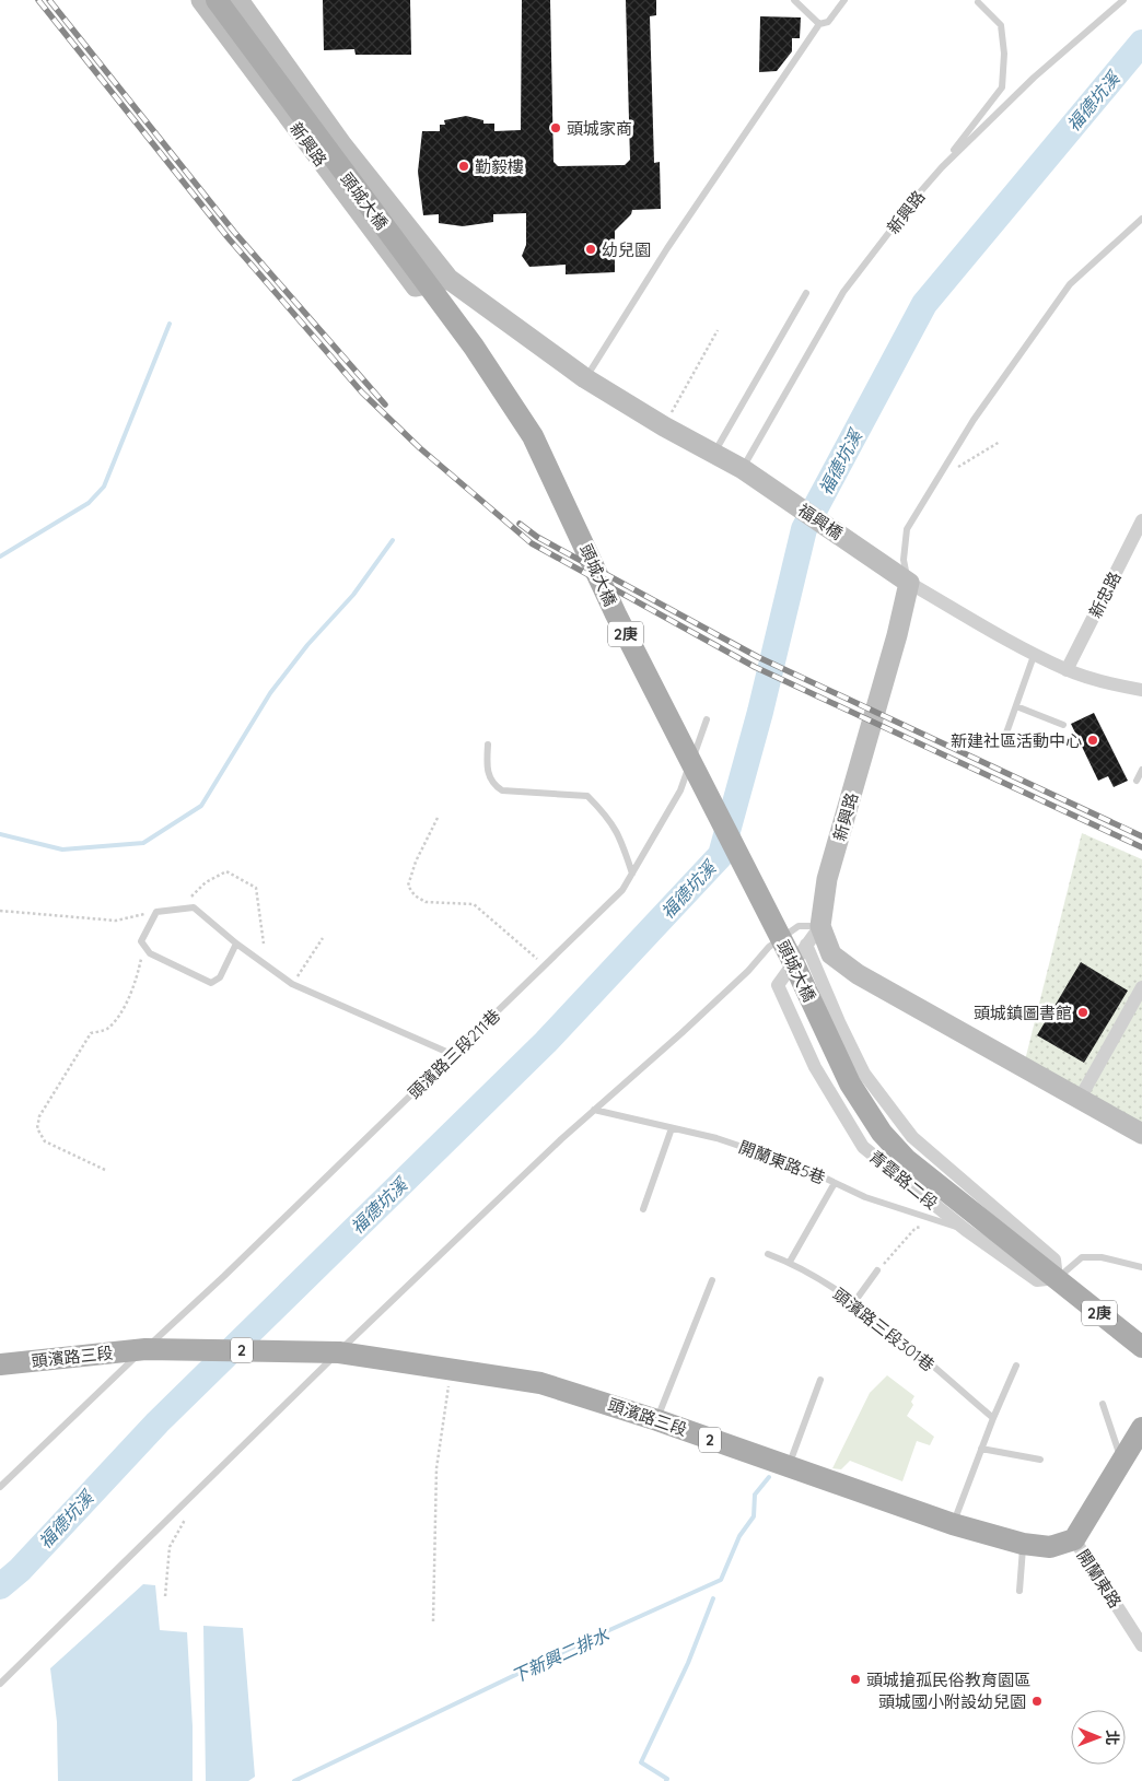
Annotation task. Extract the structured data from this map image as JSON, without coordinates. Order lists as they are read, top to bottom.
{
  "streets": {
    "main road": [
      "頭城大橋",
      "2庚",
      "2",
      "頭濱路三段",
      "開蘭東路"
    ],
    "street": [
      "新興路",
      "福興橋",
      "新忠路",
      "青雲路二段"
    ],
    "lane": ["頭濱路三段211巷", "開蘭東路5巷", "頭濱路三段301巷"]
  },
  "crossings": [
    ["新興路", "福興橋"],
    ["新興路", "青雲路二段"],
    ["頭城大橋", "2庚"],
    ["頭城大橋", "青雲路二段"],
    ["2庚", "青雲路二段"],
    ["頭濱路三段211巷", "2"],
    ["頭濱路三段211巷", "頭濱路三段"],
    ["開蘭東路5巷", "青雲路二段"],
    ["2", "頭濱路三段"],
    ["頭濱路三段", "開蘭東路"]
  ],
  "water": ["福德坑溪", "下新興二排水"],
  "places": [
    "頭城家商",
    "勤毅樓",
    "幼兒園",
    "新建社區活動中心",
    "頭城鎮圖書館",
    "頭城搶孤民俗教育園區",
    "頭城國小附設幼兒園"
  ],
  "north": "right"
}
